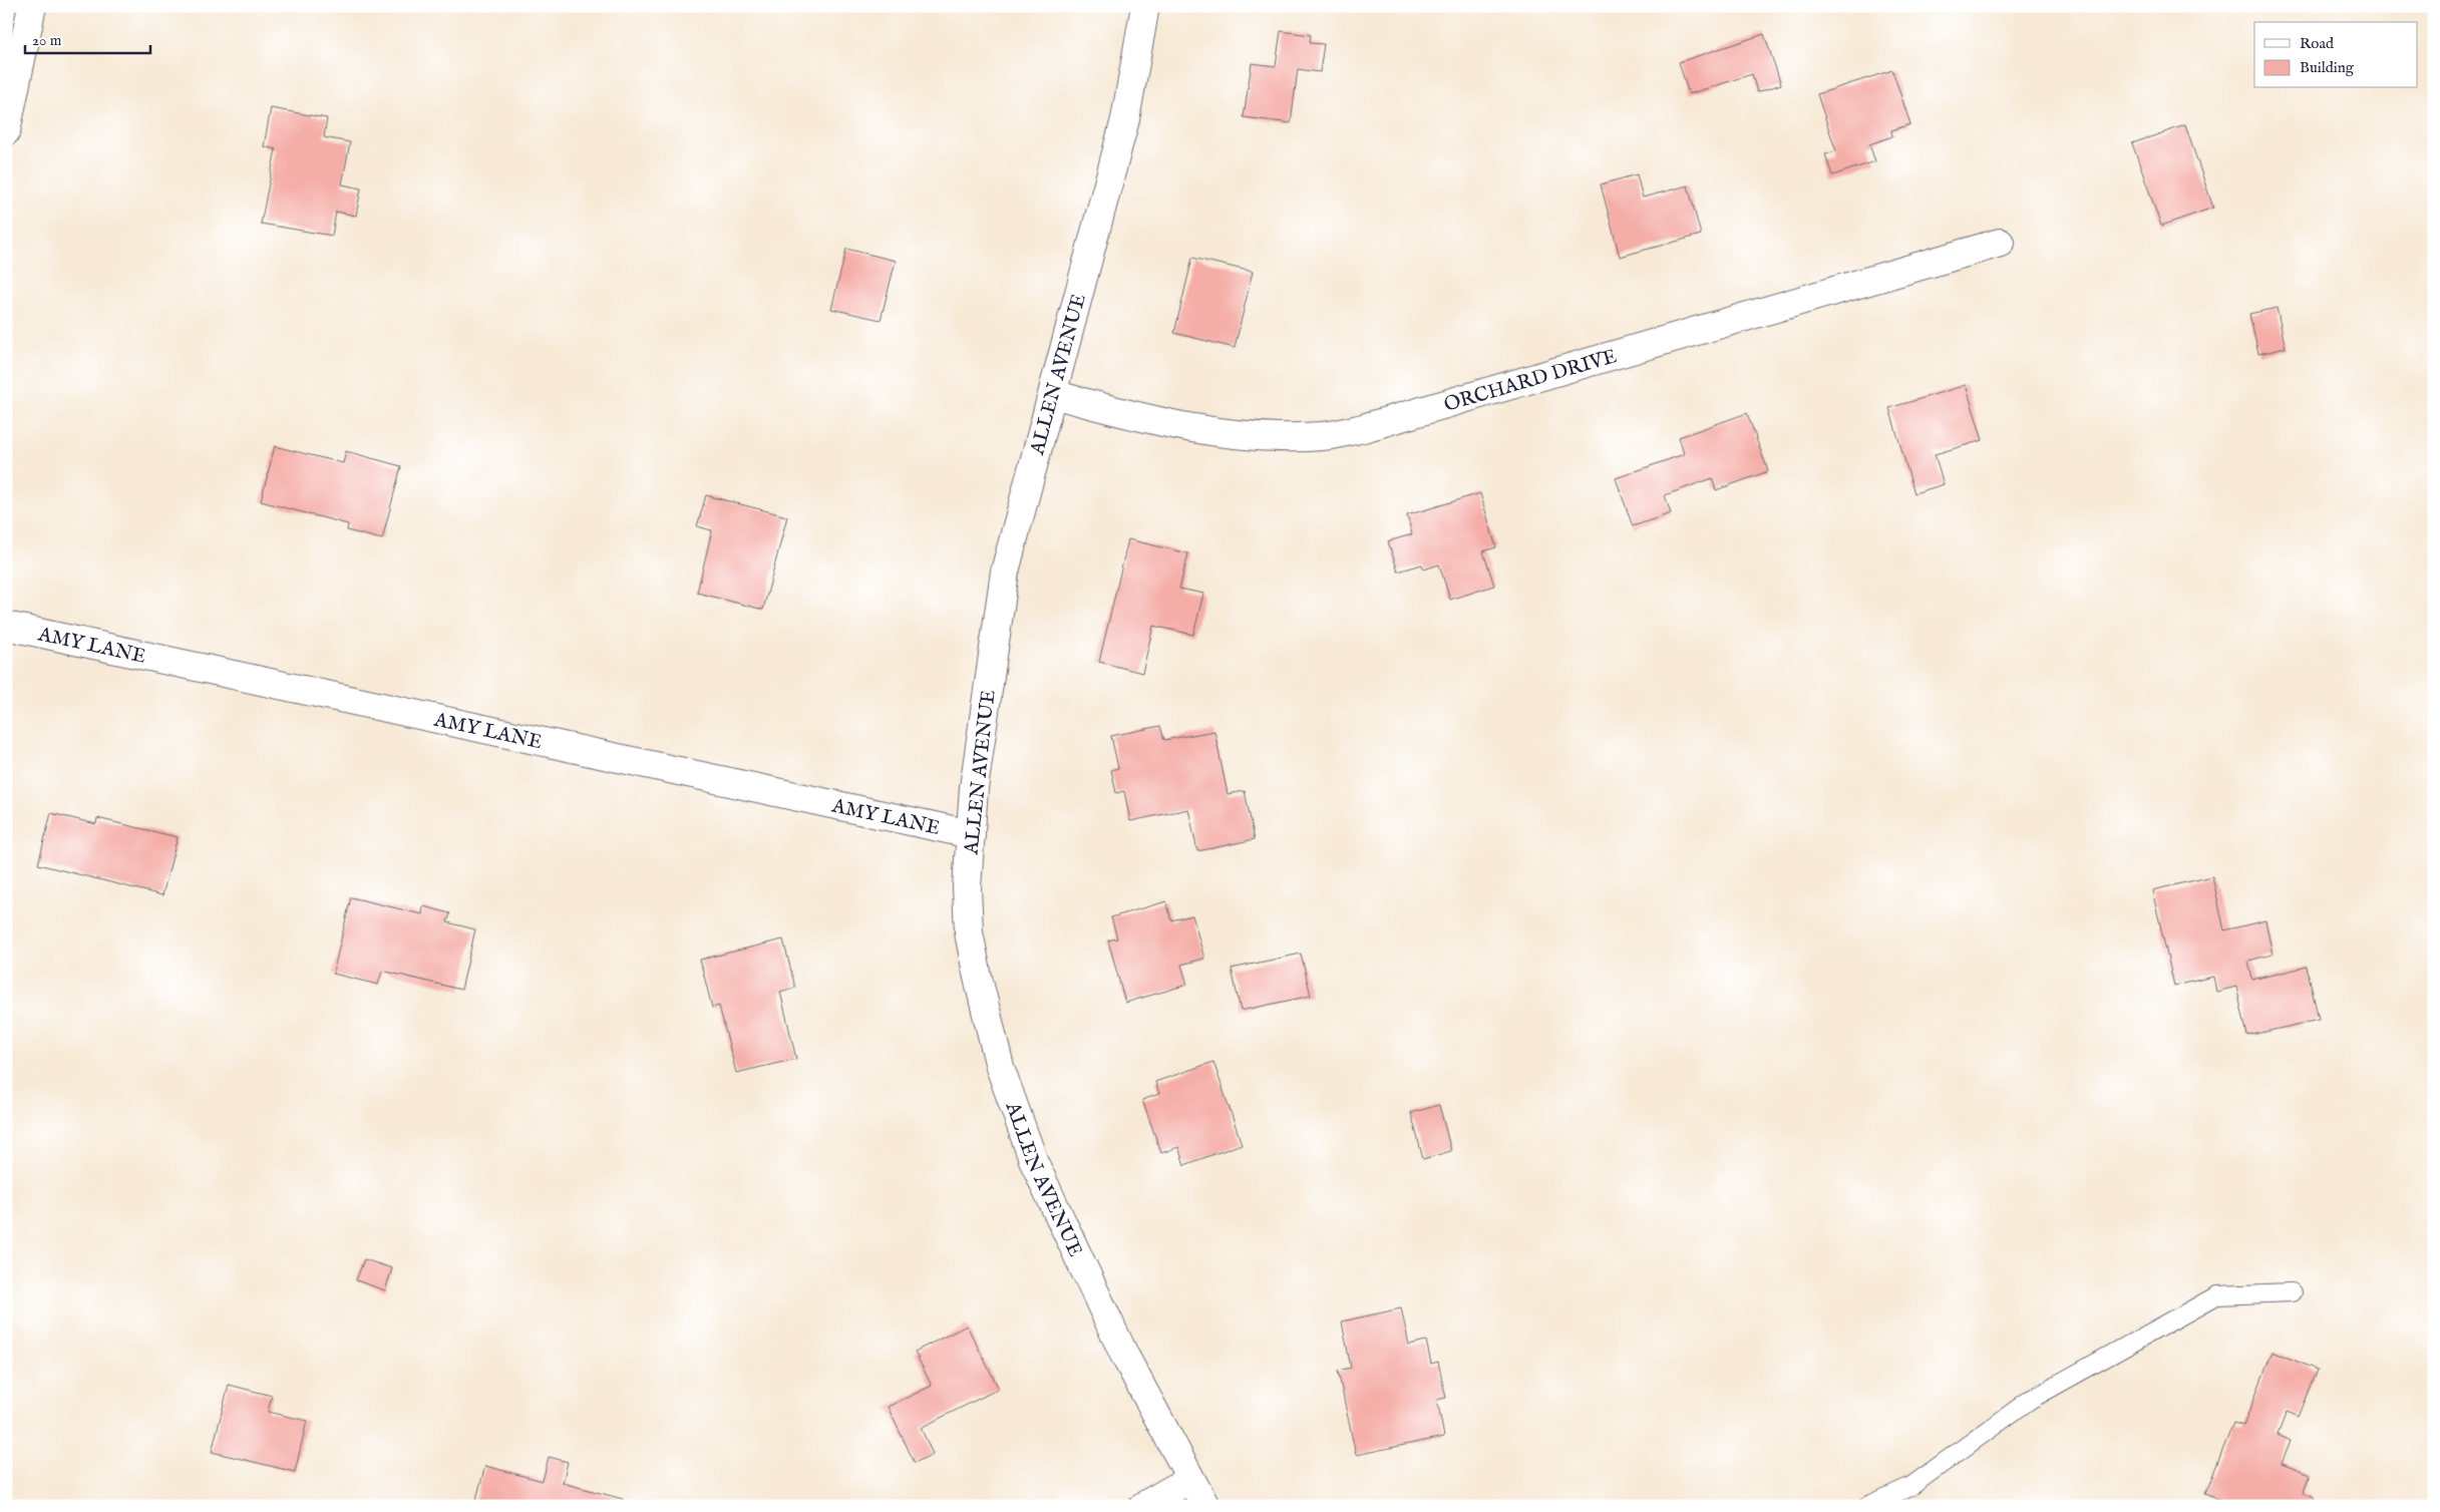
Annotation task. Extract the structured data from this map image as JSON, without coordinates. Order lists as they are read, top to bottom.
{
  "streets": {
    "street": ["ALLEN AVENUE", "ORCHARD DRIVE", "AMY LANE"]
  },
  "crossings": [
    ["ALLEN AVENUE", "ORCHARD DRIVE"],
    ["ALLEN AVENUE", "AMY LANE"]
  ],
  "legend": ["Road", "Building"],
  "scale_bar": "20 m"
}
